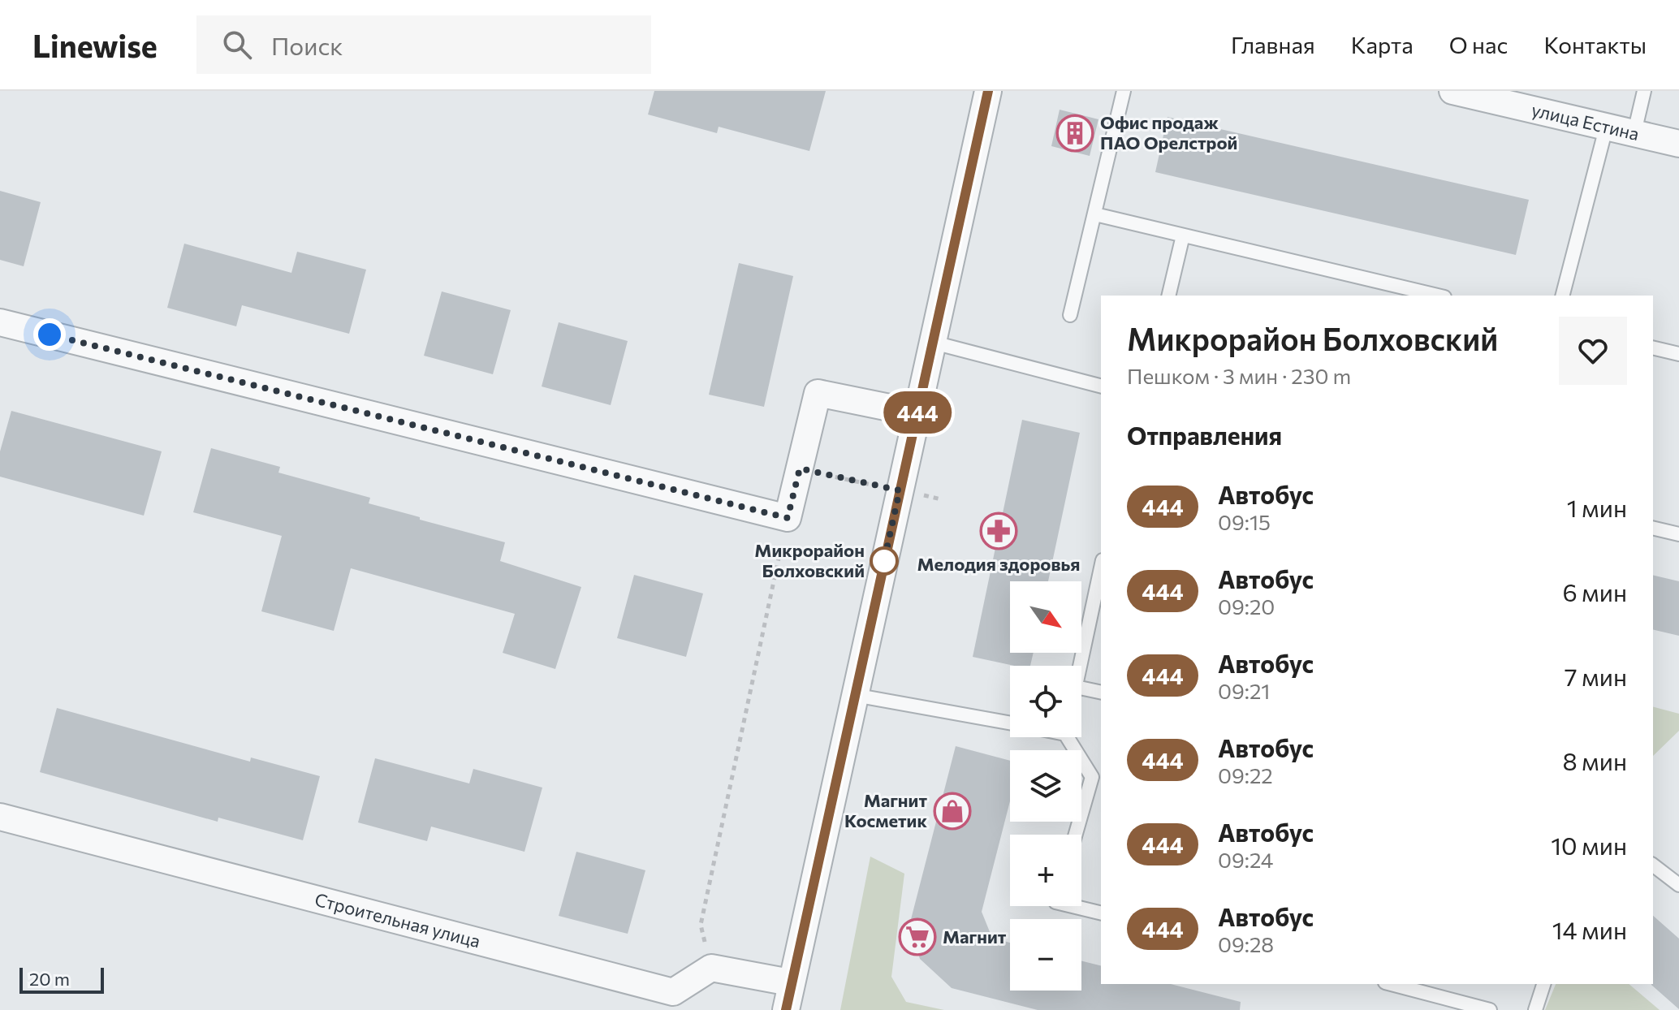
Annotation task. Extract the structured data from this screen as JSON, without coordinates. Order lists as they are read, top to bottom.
{
  "streets": {
    "street": ["улица Естина", "Строительная улица"]
  },
  "places": {
    "building": ["Офис продаж ПАО Орелстрой"],
    "pharmacy": ["Мелодия здоровья"],
    "other": ["Микрорайон Болховский"],
    "shop": ["Магнит Косметик"],
    "supermarket": ["Магнит"]
  },
  "lines": ["bus line 444"],
  "scale_bar": "20 m",
  "north": "bottom right",
  "page": {
    "header": "Linewise",
    "search": "Поиск",
    "nav": [
      "Главная",
      "Карта",
      "О нас",
      "Контакты"
    ],
    "on_map": "444",
    "heading": [
      ["Микрорайон Болховский", "Пешком · 3 мин · 230 m"],
      "Отправления"
    ],
    "list": [
      {
        "mark": "444",
        "name": "Автобус",
        "note": "09:15",
        "value": "1 мин"
      },
      {
        "mark": "444",
        "name": "Автобус",
        "note": "09:20",
        "value": "6 мин"
      },
      {
        "mark": "444",
        "name": "Автобус",
        "note": "09:21",
        "value": "7 мин"
      },
      {
        "mark": "444",
        "name": "Автобус",
        "note": "09:22",
        "value": "8 мин"
      },
      {
        "mark": "444",
        "name": "Автобус",
        "note": "09:24",
        "value": "10 мин"
      },
      {
        "mark": "444",
        "name": "Автобус",
        "note": "09:28",
        "value": "14 мин"
      }
    ],
    "map_buttons": ["+", "−"],
    "scale": "20 m"
  }
}
